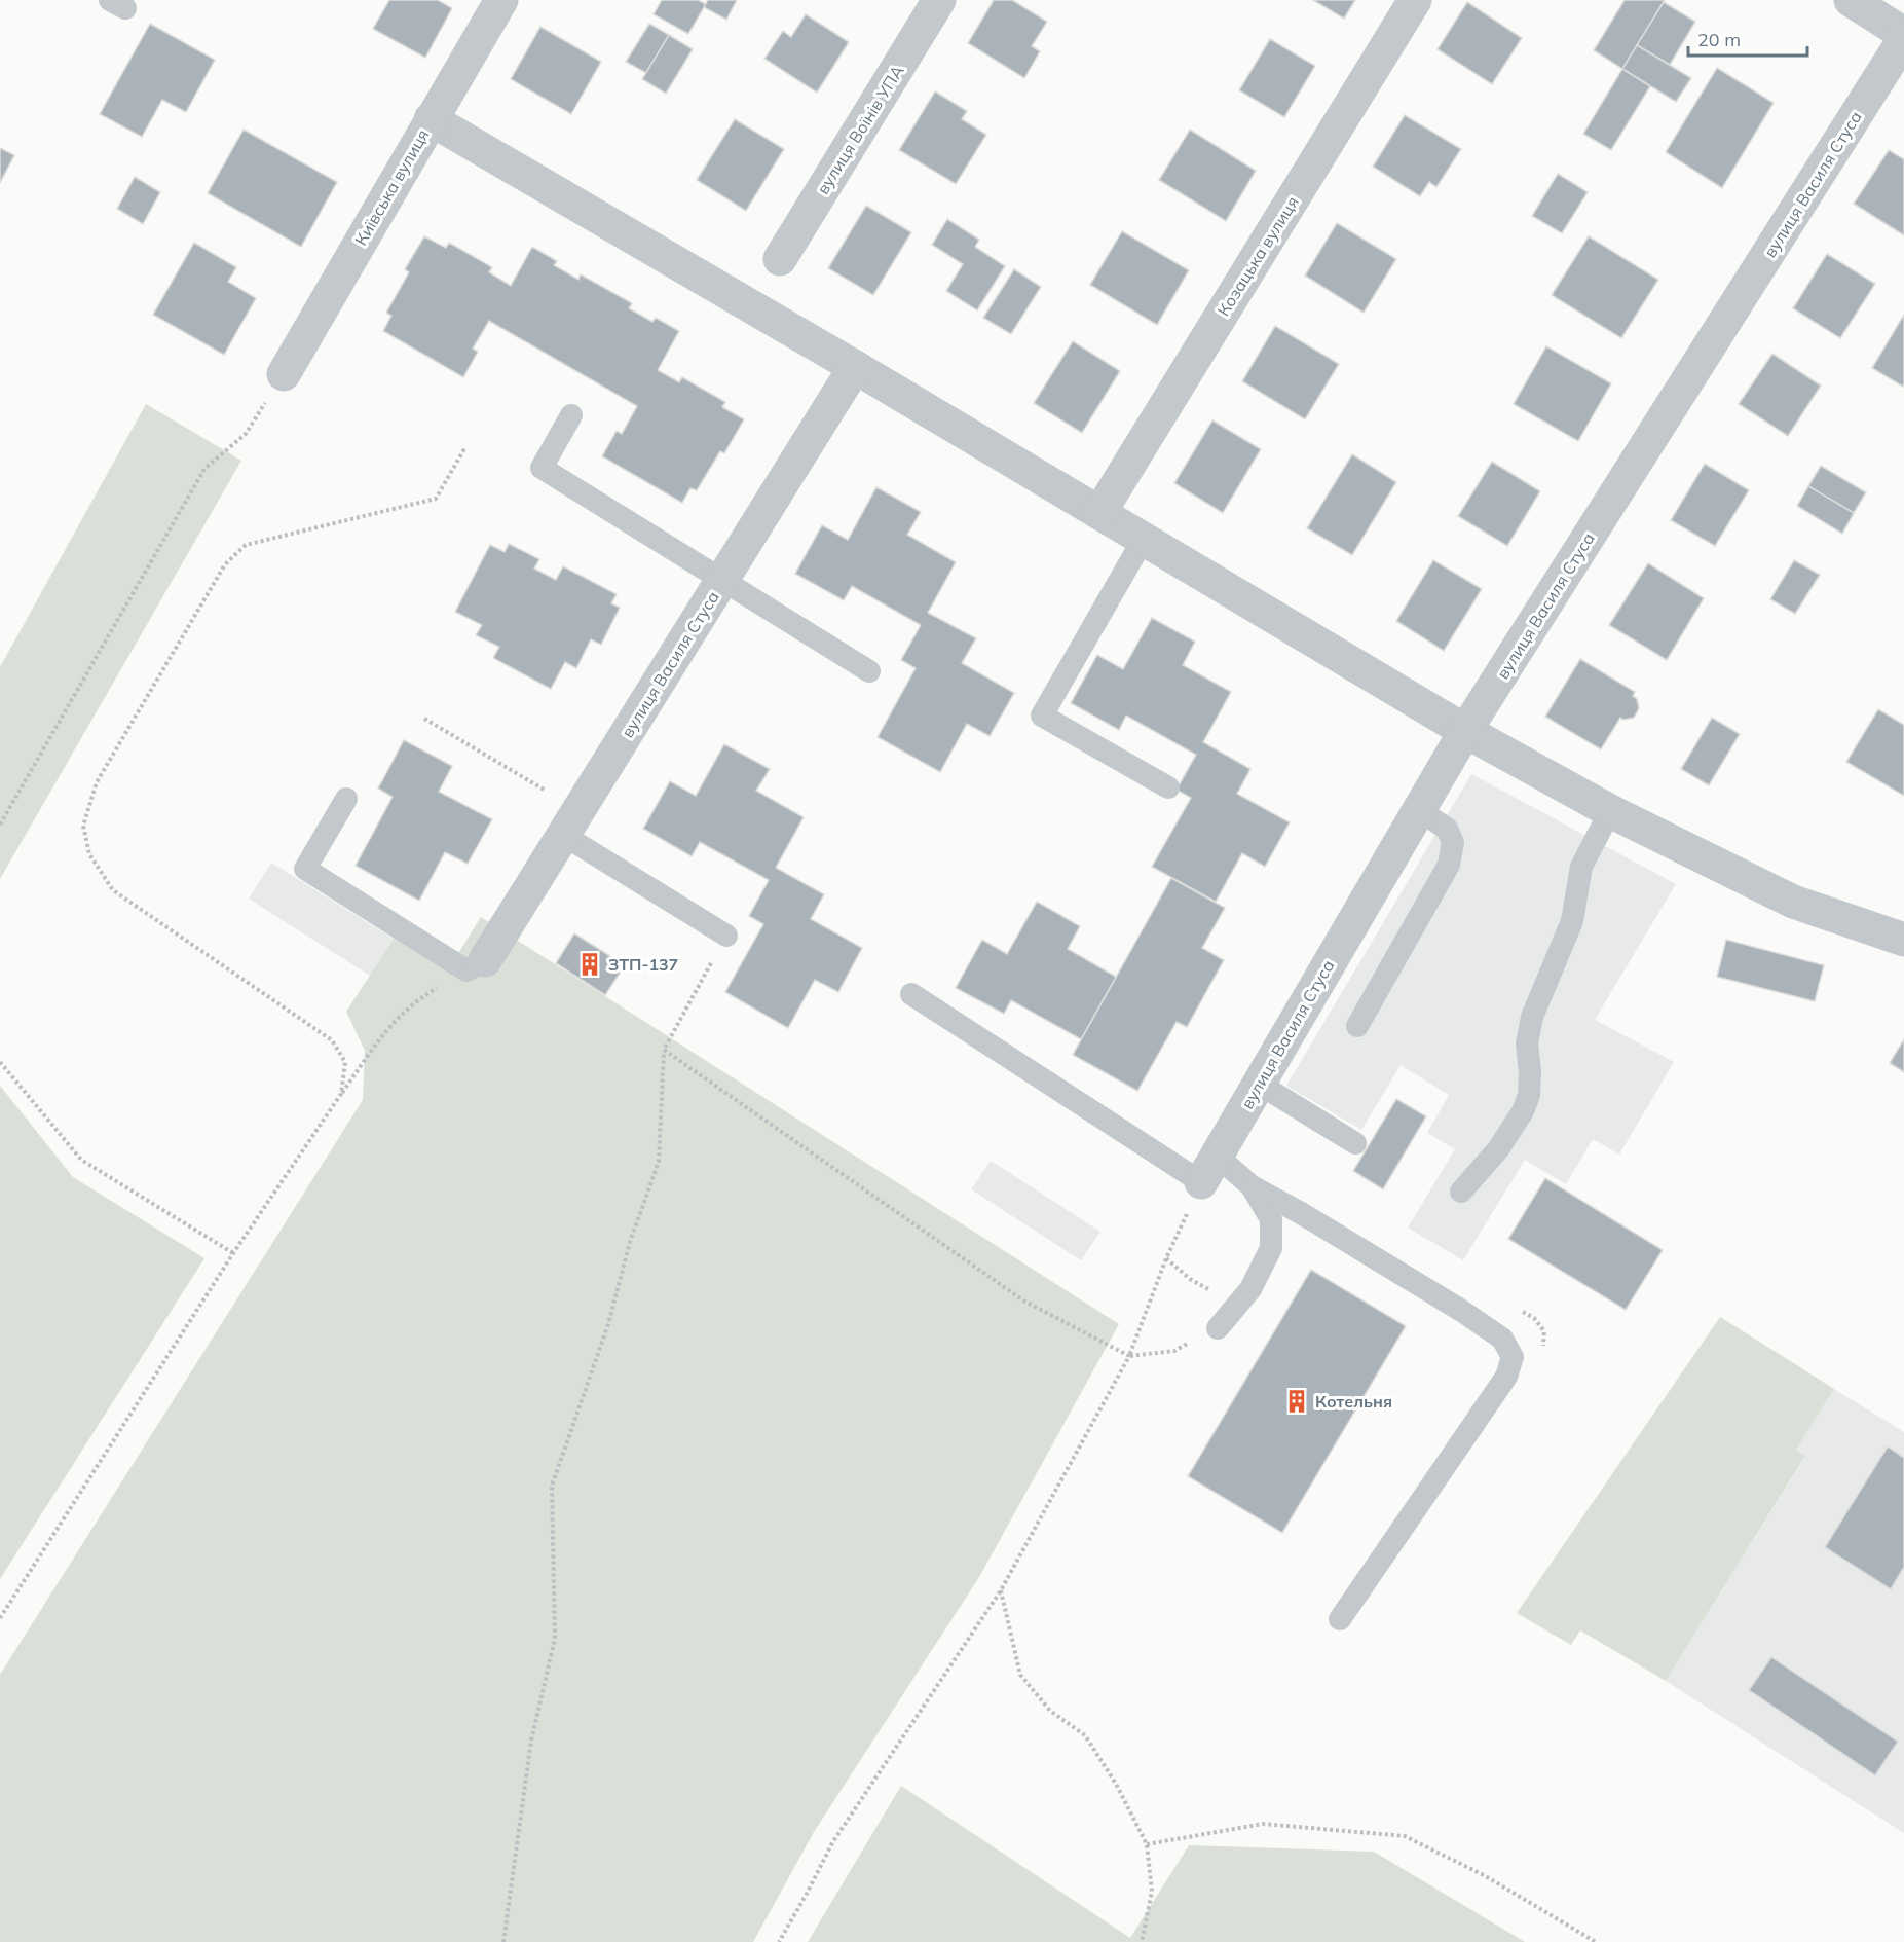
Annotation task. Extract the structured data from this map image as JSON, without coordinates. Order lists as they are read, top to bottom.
{
  "streets": {
    "street": [
      "вулиця Воїнів УПА",
      "вулиця Василя Стуса",
      "Київська вулиця",
      "Козацька вулиця"
    ]
  },
  "places": {
    "building": ["ЗТП-137", "Котельня"]
  },
  "scale_bar": "20 m"
}
